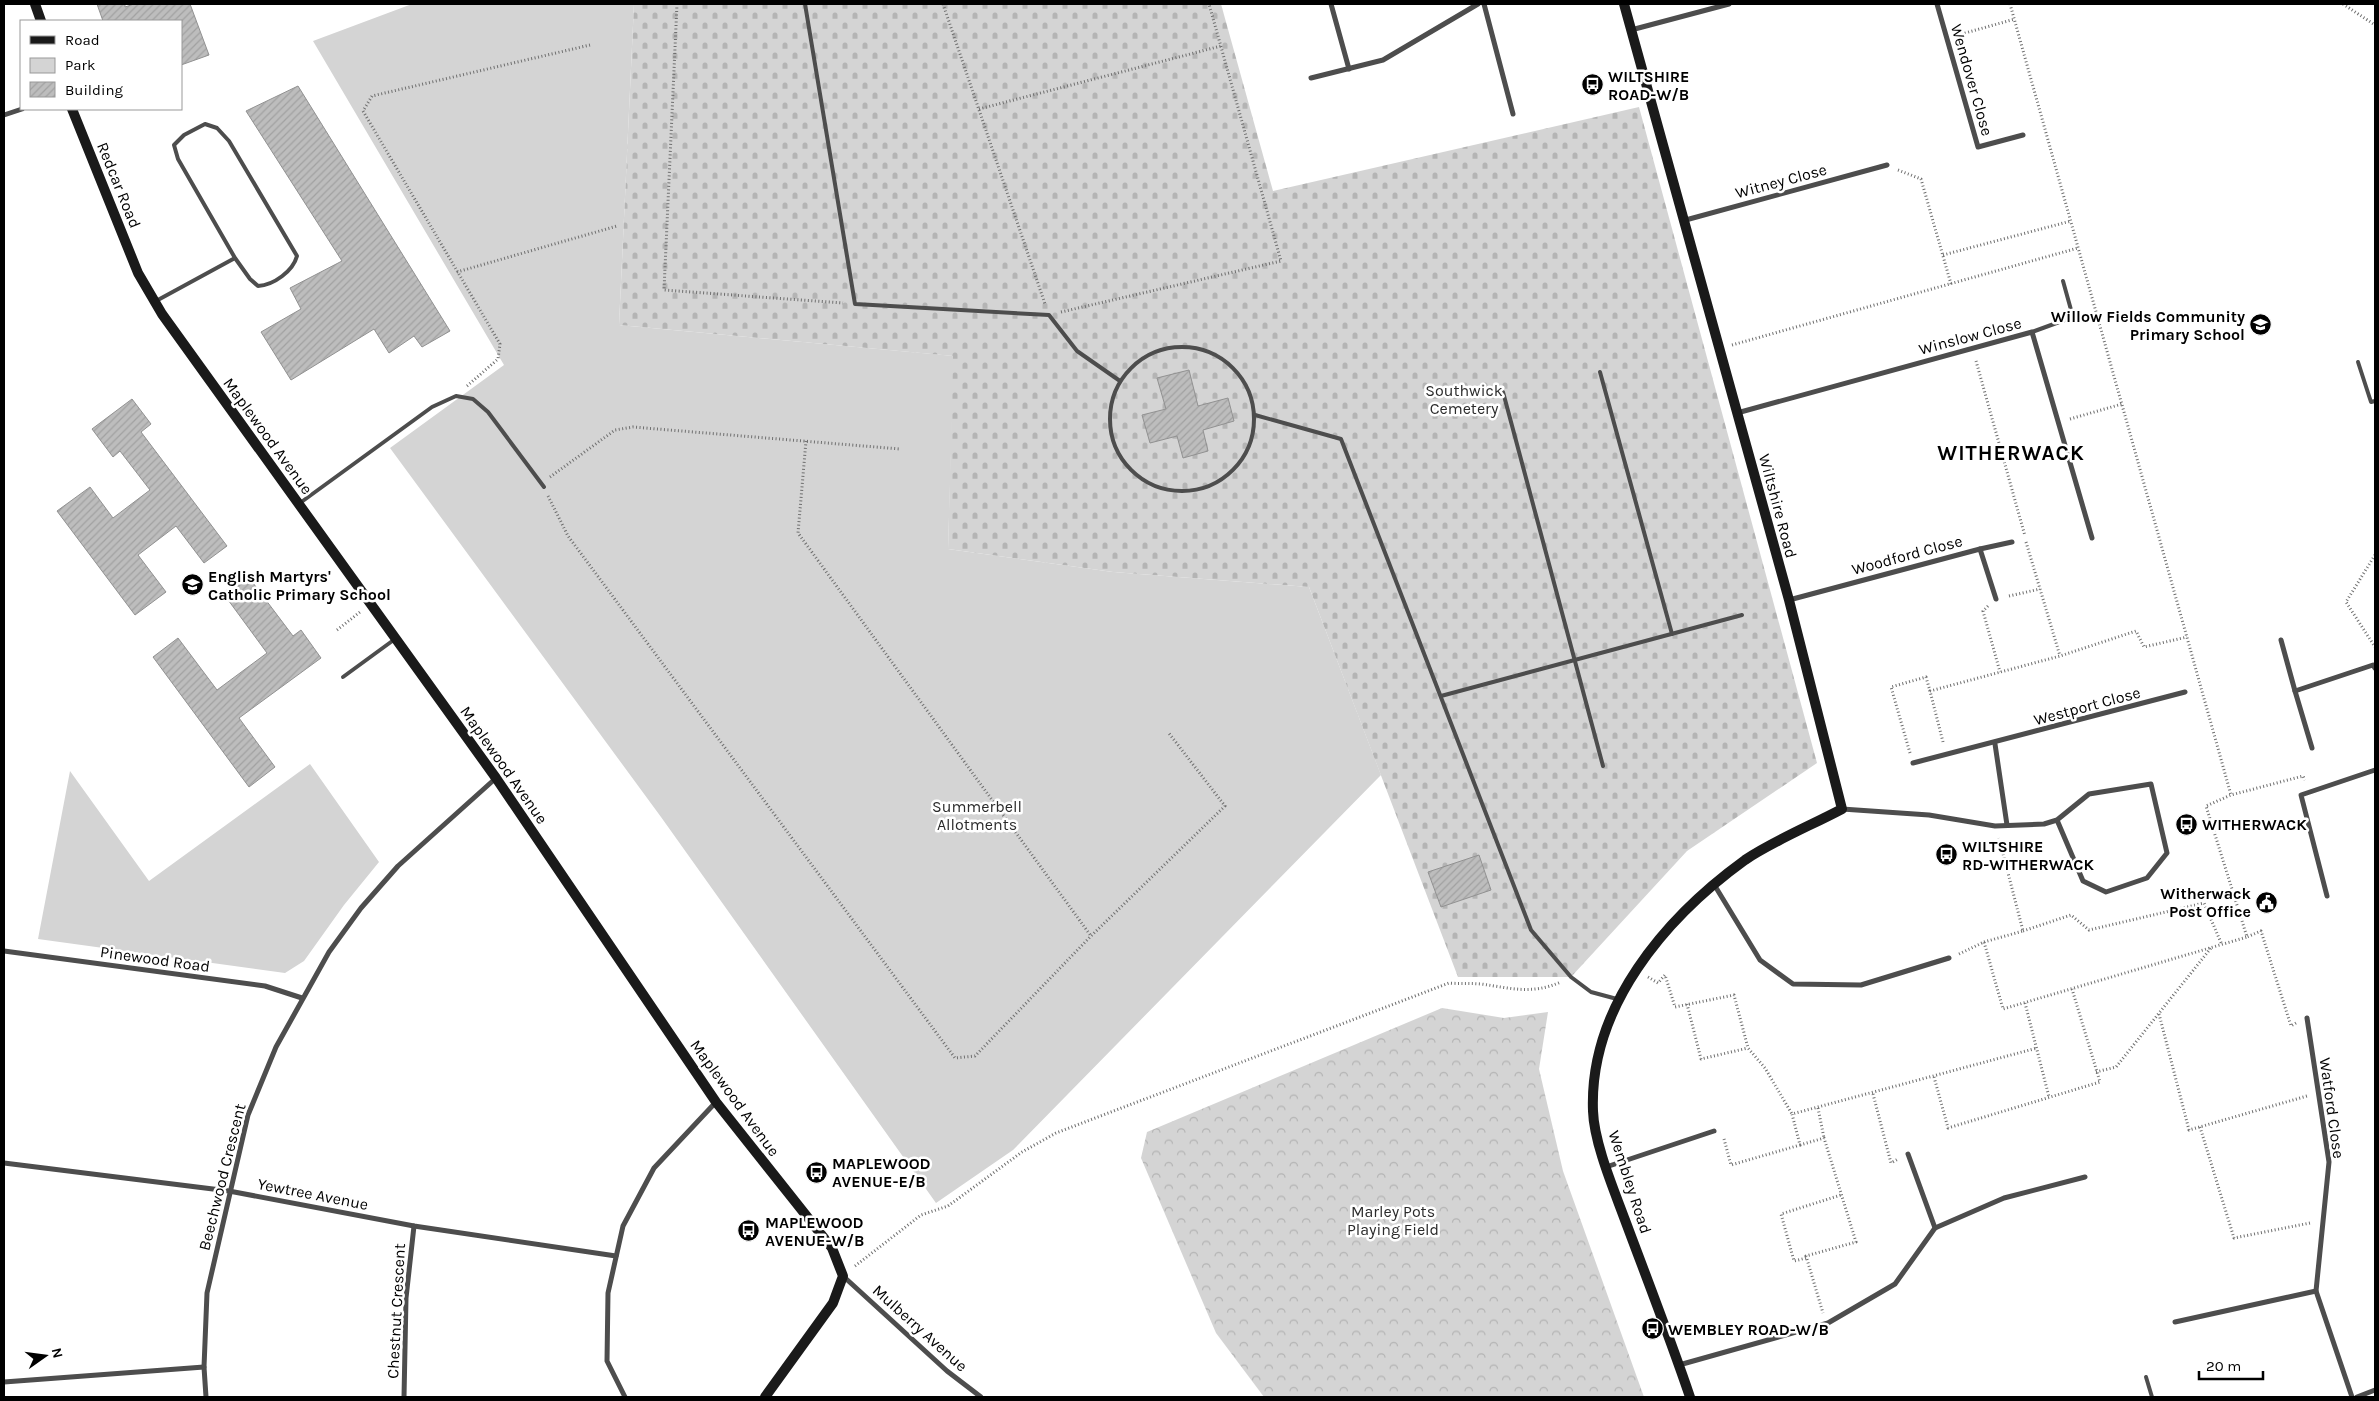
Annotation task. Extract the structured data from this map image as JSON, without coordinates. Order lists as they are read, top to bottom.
{
  "streets": {
    "street": [
      "Wendover Close",
      "Witney Close",
      "Redcar Road",
      "Winslow Close",
      "Maplewood Avenue",
      "Wiltshire Road",
      "Woodford Close",
      "Westport Close",
      "Pinewood Road",
      "Watford Close",
      "Beechwood Crescent",
      "Wembley Road",
      "Yewtree Avenue",
      "Chestnut Crescent",
      "Mulberry Avenue"
    ]
  },
  "crossings": [
    ["Witney Close", "Wiltshire Road"],
    ["Redcar Road", "Maplewood Avenue"],
    ["Winslow Close", "Wiltshire Road"],
    ["Maplewood Avenue", "Beechwood Crescent"],
    ["Maplewood Avenue", "Mulberry Avenue"],
    ["Wiltshire Road", "Woodford Close"],
    ["Wiltshire Road", "Wembley Road"],
    ["Pinewood Road", "Beechwood Crescent"],
    ["Beechwood Crescent", "Yewtree Avenue"],
    ["Yewtree Avenue", "Chestnut Crescent"]
  ],
  "districts": ["WITHERWACK"],
  "parks": ["Southwick Cemetery", "Summerbell Allotments", "Marley Pots Playing Field"],
  "places": {
    "bus stop": [
      "WILTSHIRE ROAD-W/B",
      "WITHERWACK",
      "WILTSHIRE RD-WITHERWACK",
      "MAPLEWOOD AVENUE-E/B",
      "MAPLEWOOD AVENUE-W/B",
      "WEMBLEY ROAD-W/B"
    ],
    "school or university": ["Willow Fields Community Primary School", "English Martyrs' Catholic Primary School"],
    "public building": ["Witherwack Post Office"]
  },
  "legend": ["Road", "Park", "Building"],
  "scale_bar": "20 m",
  "north": "right"
}
